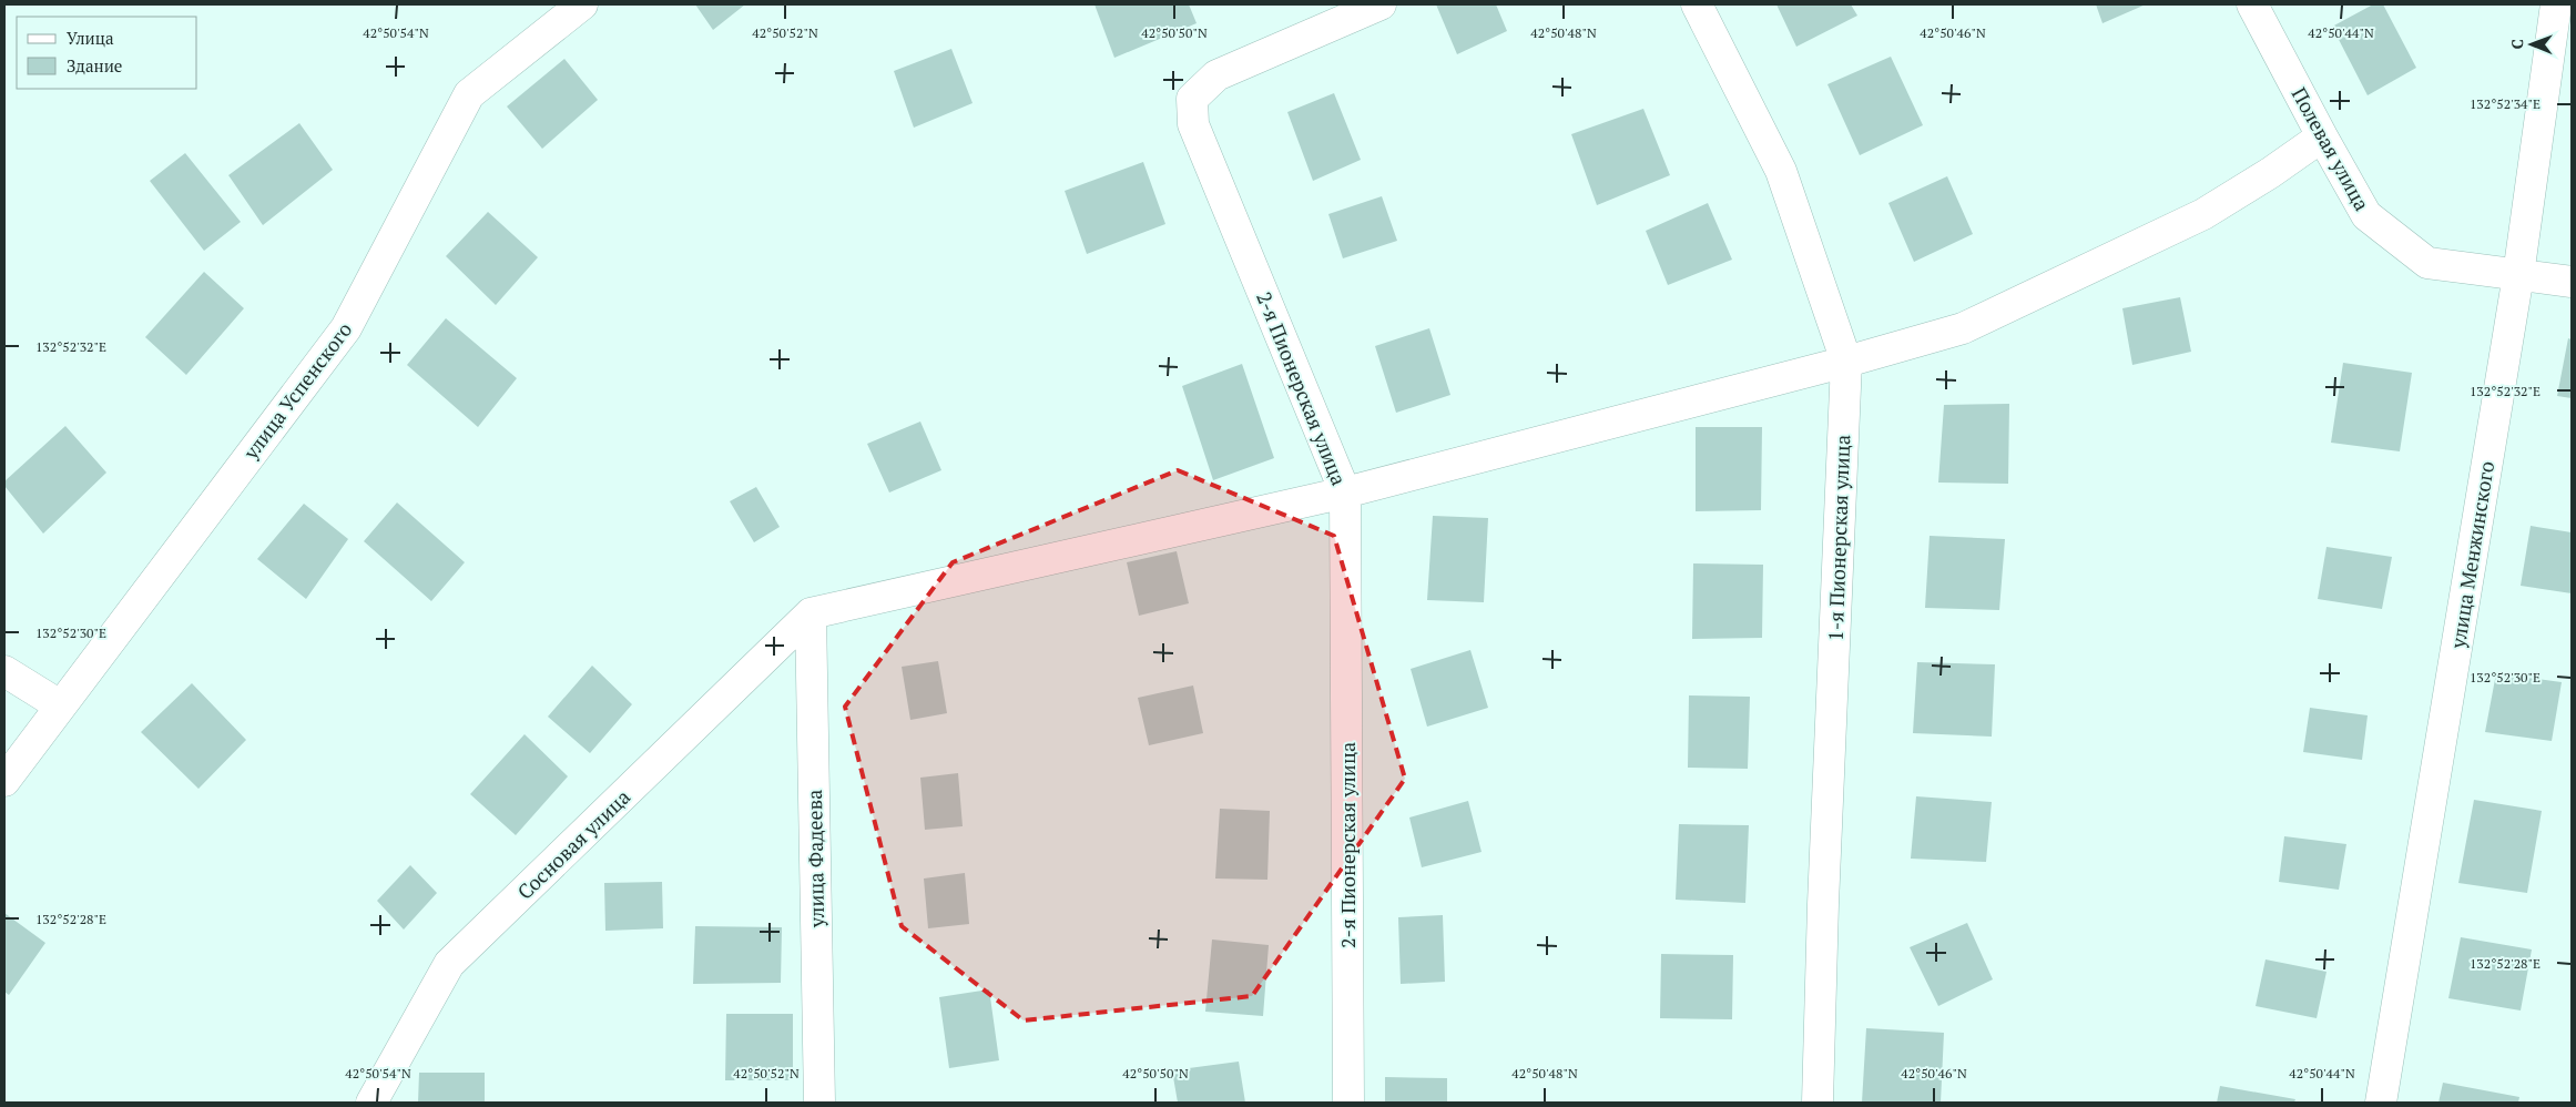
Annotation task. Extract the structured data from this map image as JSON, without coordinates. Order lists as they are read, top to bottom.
{
  "streets": {
    "street": [
      "Полевая улица",
      "2-я Пионерская улица",
      "улица Успенского",
      "1-я Пионерская улица",
      "улица Менжинского",
      "Сосновая улица",
      "улица Фадеева"
    ]
  },
  "crossings": [
    ["Полевая улица", "улица Менжинского"],
    ["Сосновая улица", "улица Фадеева"]
  ],
  "legend": ["Улица", "Здание"],
  "north": "left",
  "coordinates": [
    "42°50'54\"N",
    "42°50'52\"N",
    "42°50'50\"N",
    "42°50'48\"N",
    "42°50'46\"N",
    "42°50'44\"N",
    "132°52'34\"E",
    "132°52'32\"E",
    "132°52'30\"E",
    "132°52'28\"E"
  ]
}
